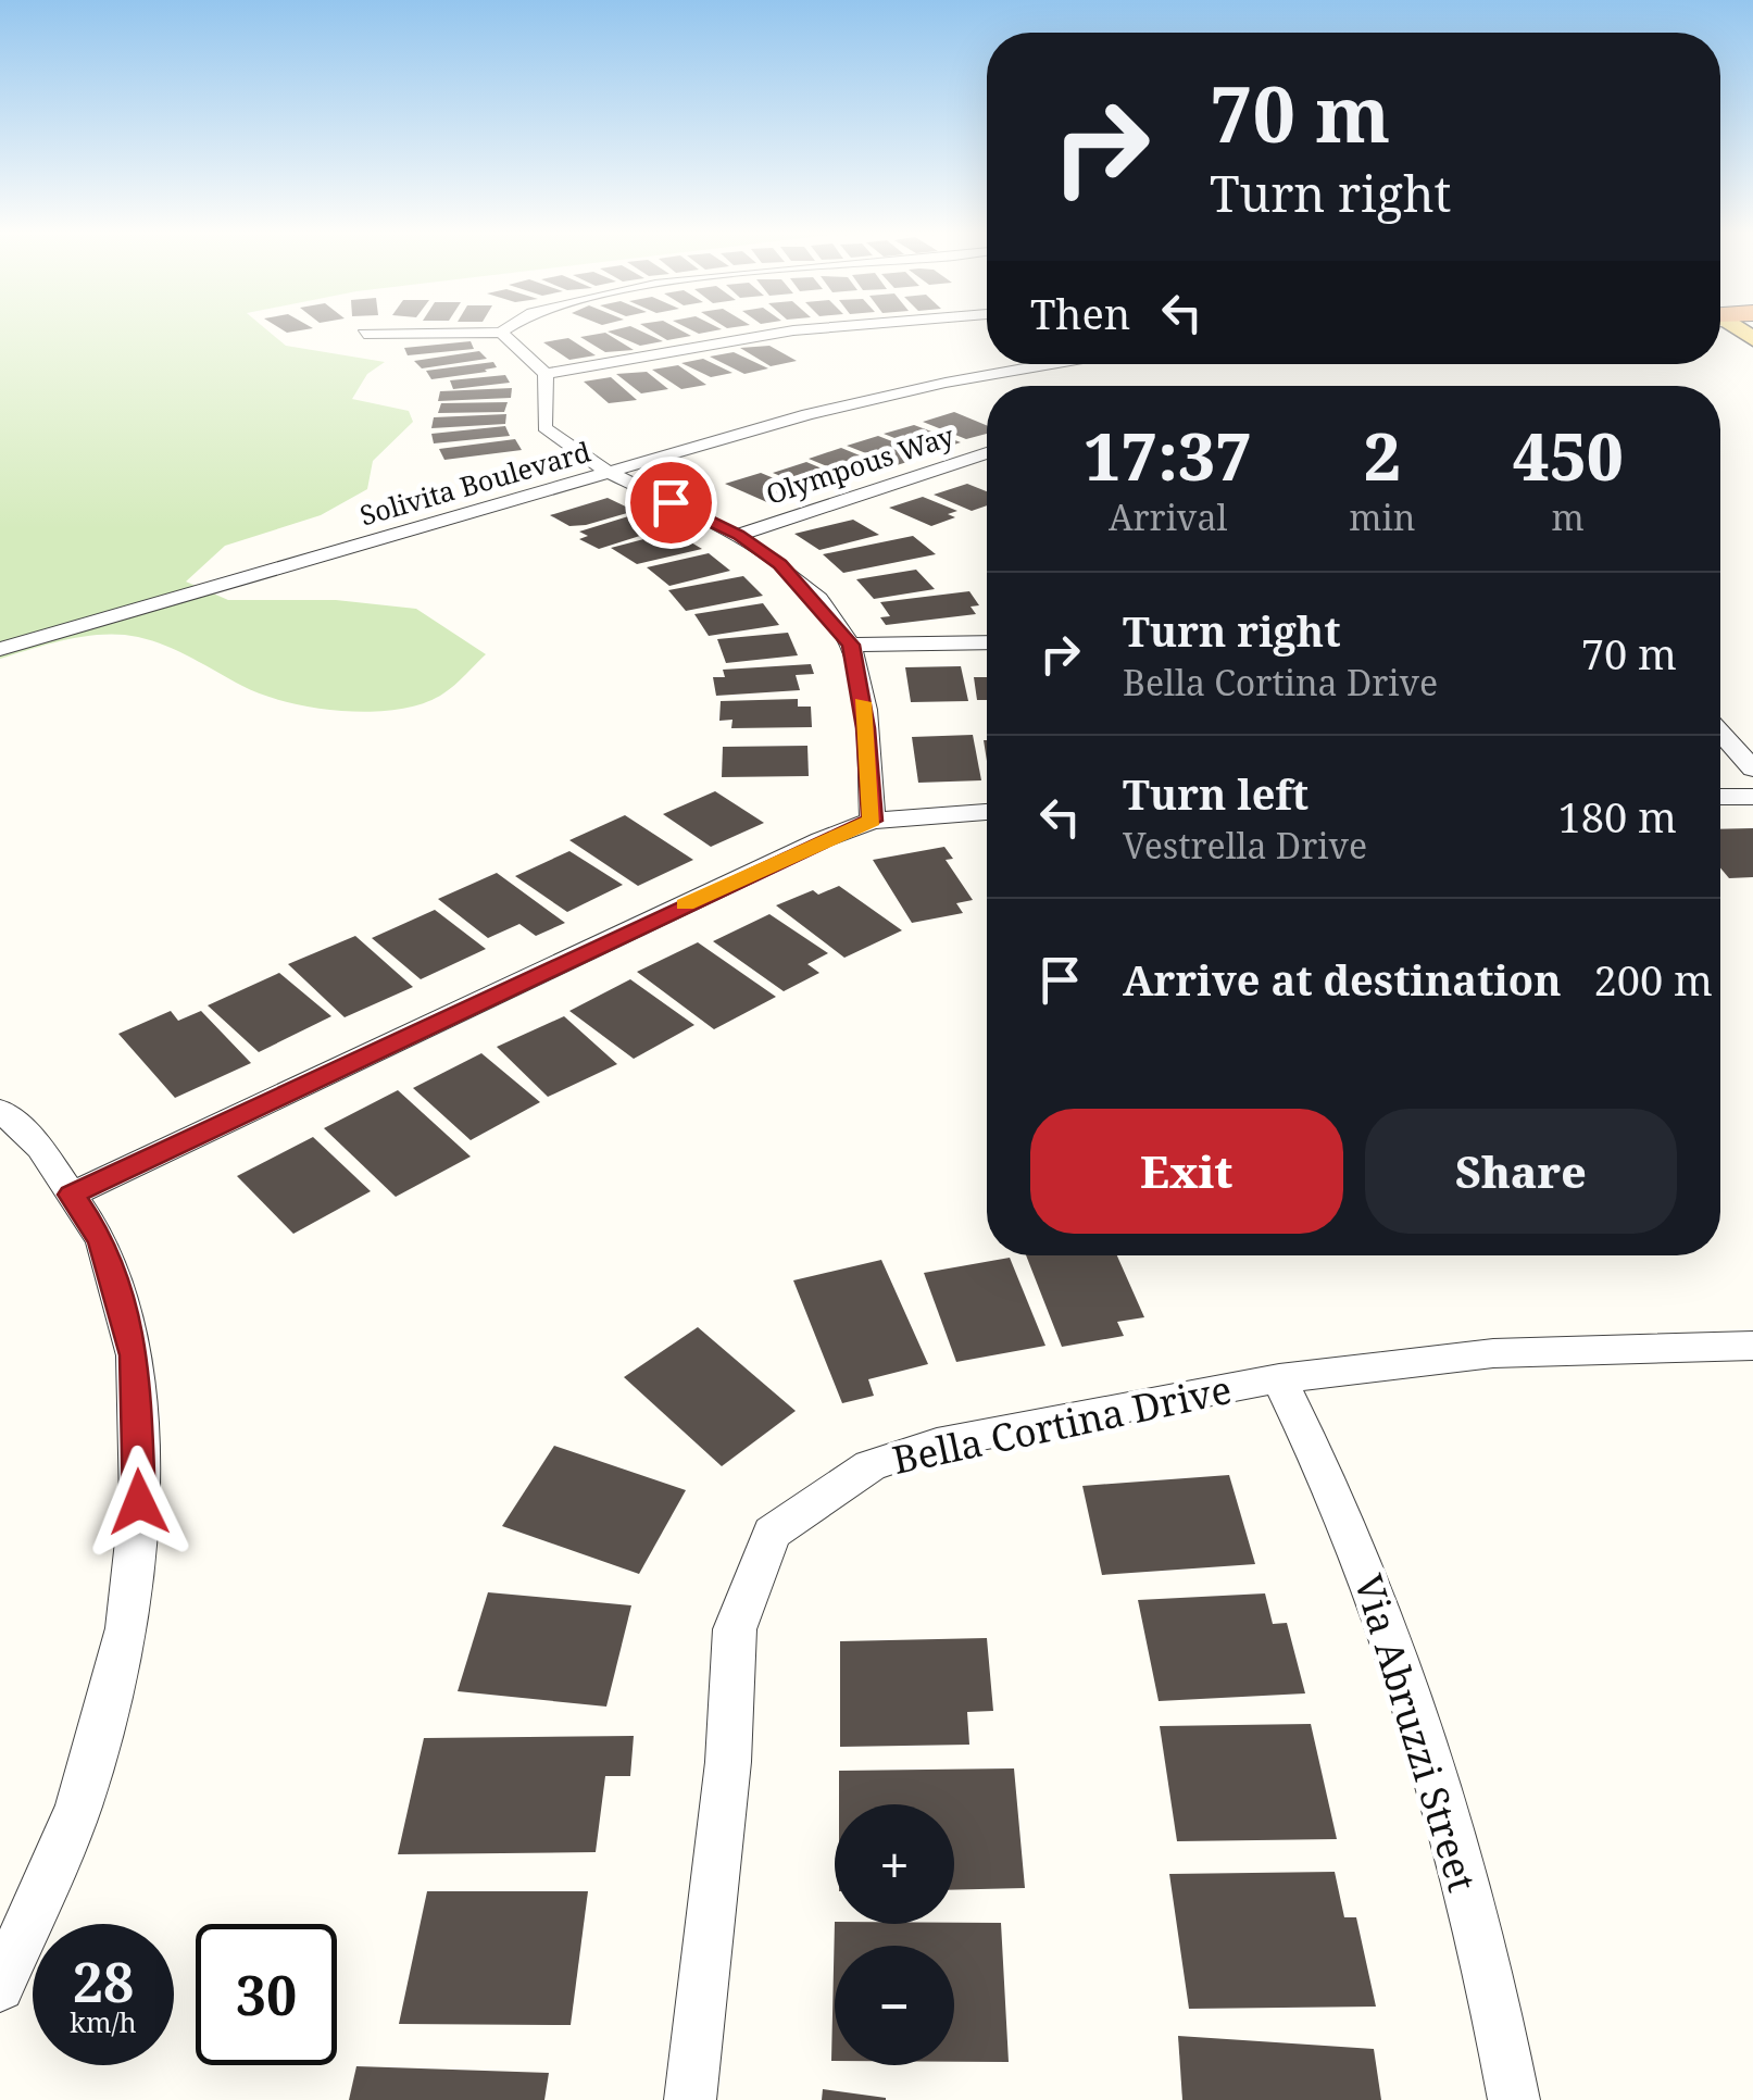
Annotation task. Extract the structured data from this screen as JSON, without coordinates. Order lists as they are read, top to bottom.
{
  "streets": {
    "street": [
      "Olympous Way",
      "Solivita Boulevard",
      "Bella Cortina Drive",
      "Via Abruzzi Street"
    ]
  },
  "crossings": [
    ["Bella Cortina Drive", "Via Abruzzi Street"]
  ],
  "page": {
    "turn": ["70 m", "Turn right"],
    "then": "Then",
    "eta": [
      "17:37",
      "Arrival",
      "2",
      "min",
      "450",
      "m"
    ],
    "list": [
      {
        "name": "Turn right",
        "note": "Bella Cortina Drive",
        "value": "70 m"
      },
      {
        "name": "Turn left",
        "note": "Vestrella Drive",
        "value": "180 m"
      },
      {
        "name": "Arrive at destination",
        "value": "200 m"
      }
    ],
    "buttons": ["Exit", "Share"],
    "map_buttons": ["+", "−"],
    "speed": "28 km/h",
    "limit": "30"
  }
}
